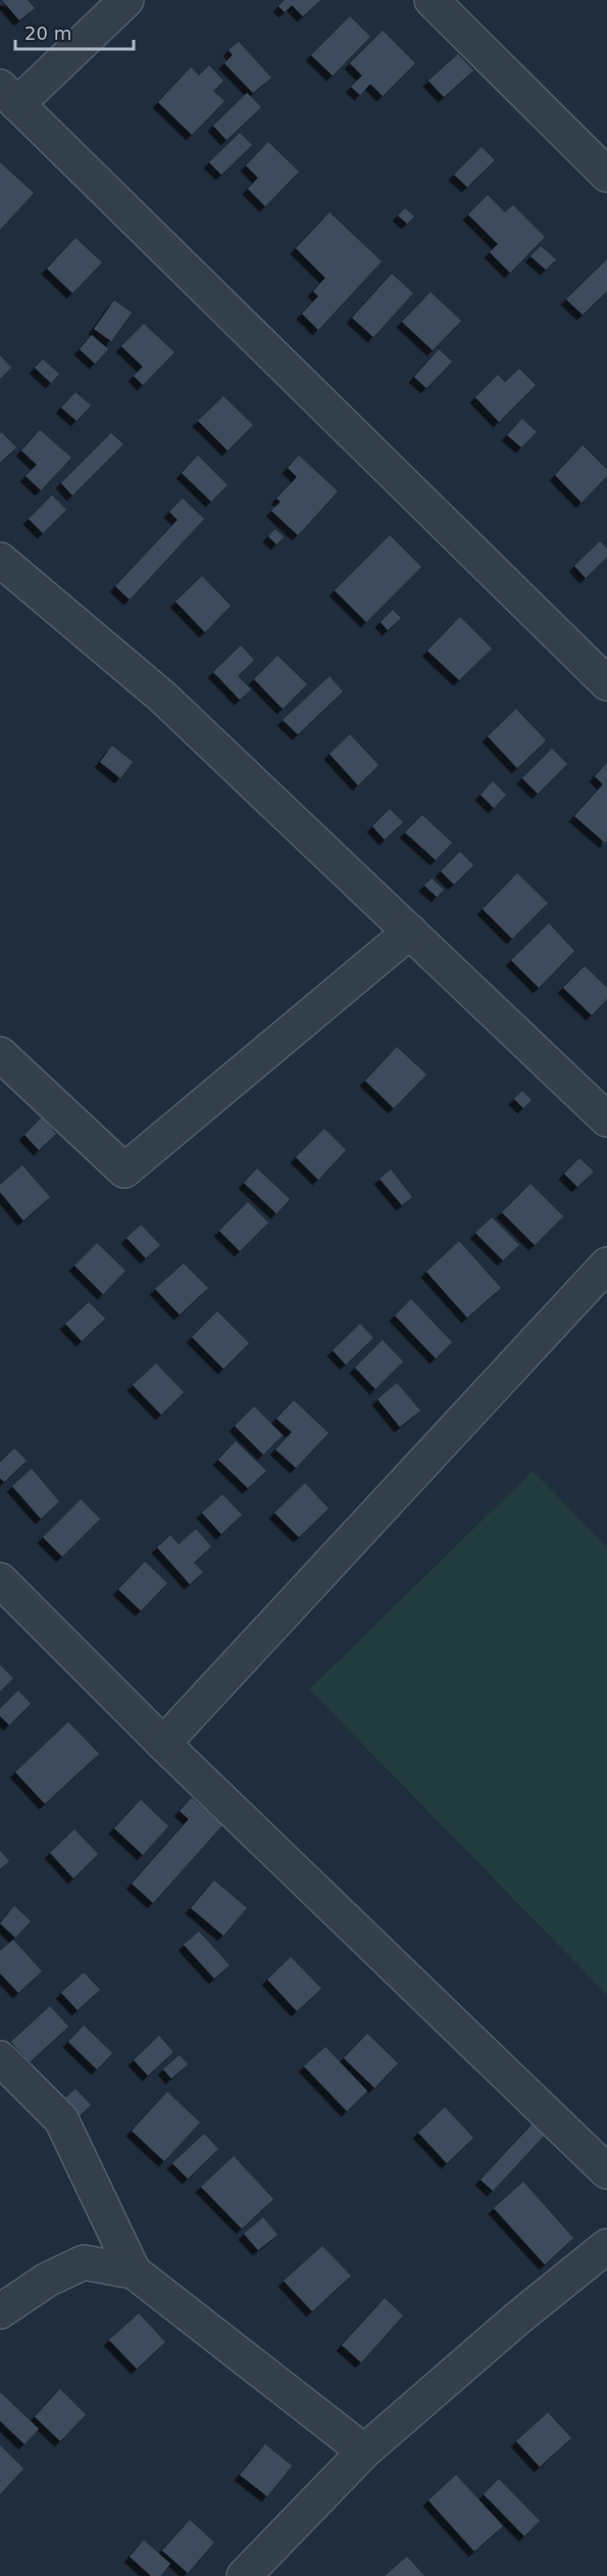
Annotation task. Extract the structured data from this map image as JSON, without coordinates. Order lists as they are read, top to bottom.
{
  "scale_bar": "20 m"
}
